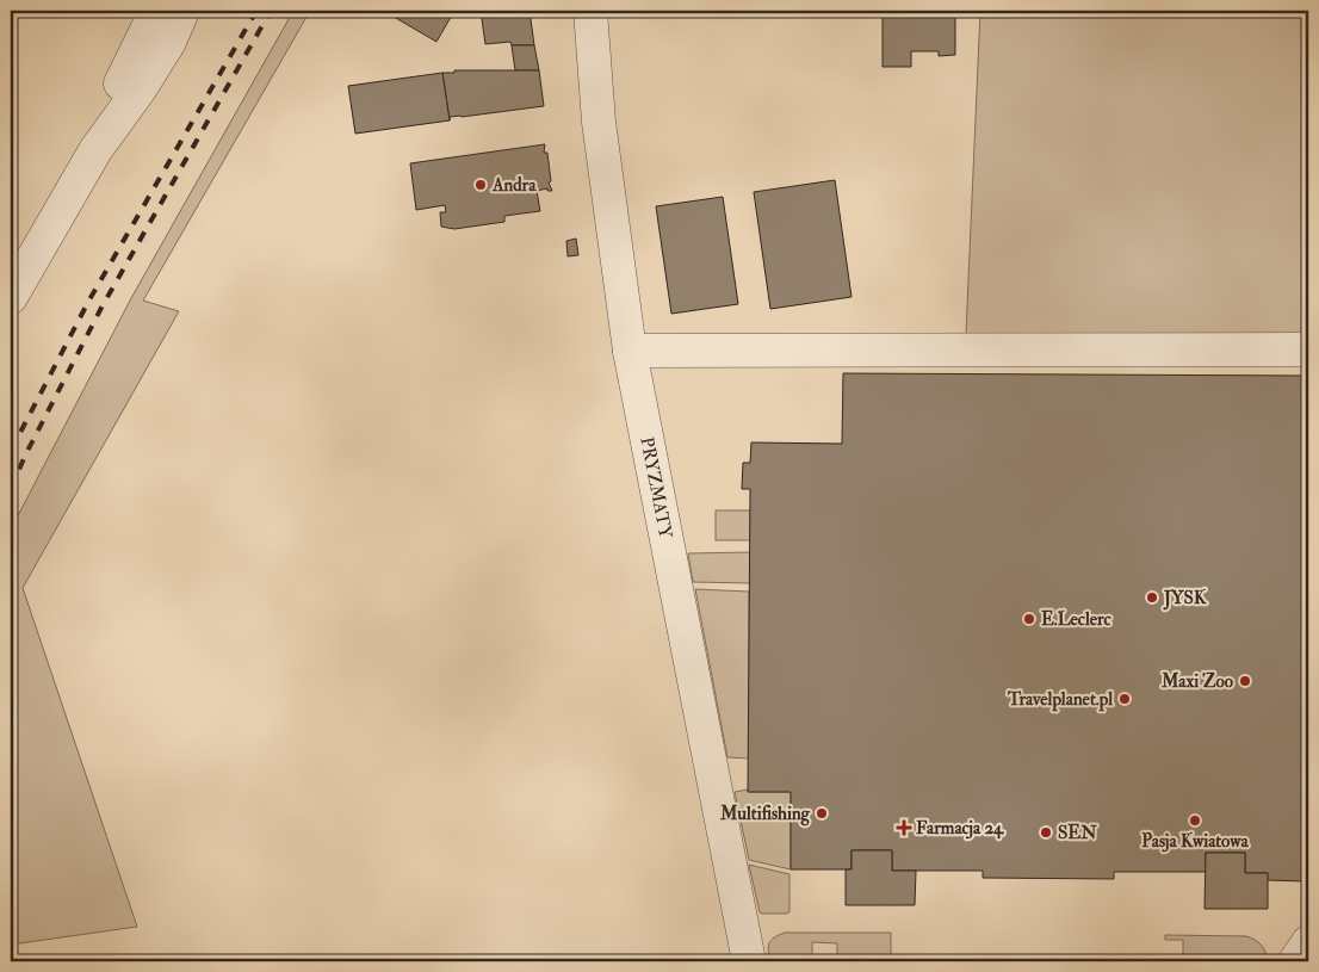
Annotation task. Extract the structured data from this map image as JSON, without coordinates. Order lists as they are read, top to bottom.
{
  "streets": {
    "street": ["PRYZMATY"]
  },
  "places": {
    "other": [
      "Andra",
      "JYSK",
      "E.Leclerc",
      "Maxi Zoo",
      "Travelplanet.pl",
      "Multifishing",
      "Pasja Kwiatowa",
      "SEN"
    ],
    "health": ["Farmacja 24"]
  }
}
